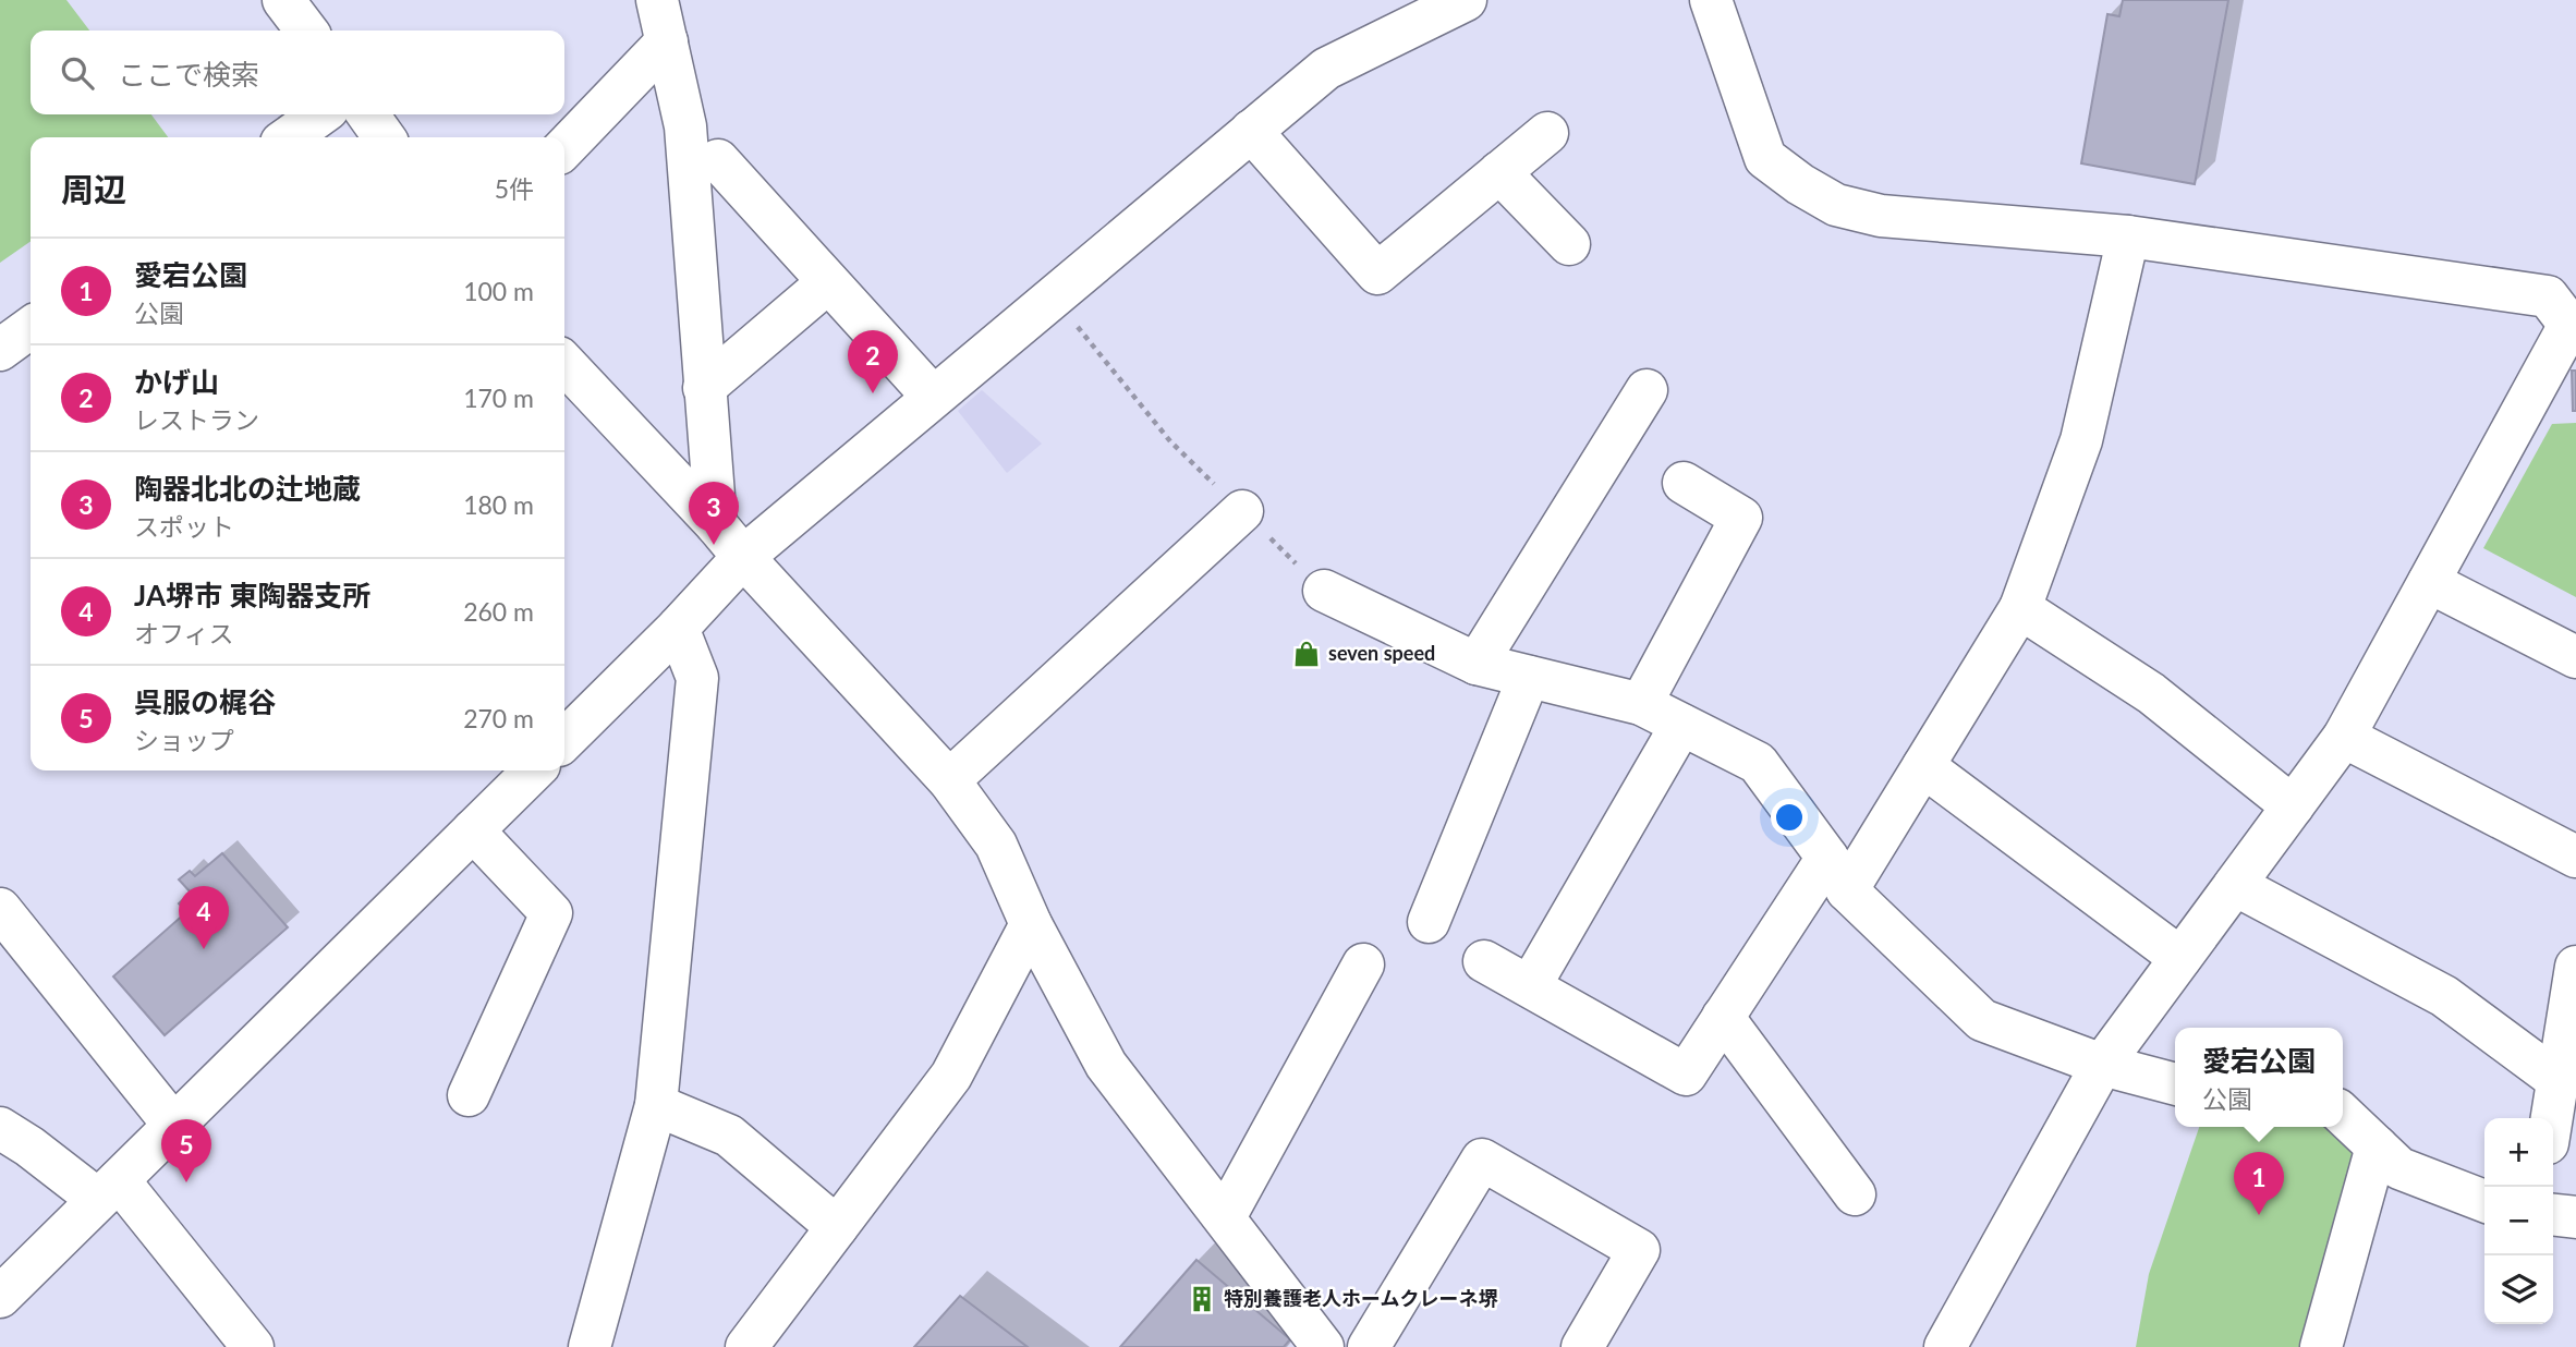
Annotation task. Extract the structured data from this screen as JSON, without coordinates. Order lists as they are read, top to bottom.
{
  "places": {
    "shop": ["seven speed"],
    "building": ["特別養護老人ホームクレーネ堺"]
  },
  "page": {
    "search": "ここで検索",
    "heading": ["周辺", "5件"],
    "list": [
      {
        "mark": "1",
        "name": "愛宕公園",
        "note": "公園",
        "value": "100 m"
      },
      {
        "mark": "2",
        "name": "かげ山",
        "note": "レストラン",
        "value": "170 m"
      },
      {
        "mark": "3",
        "name": "陶器北北の辻地蔵",
        "note": "スポット",
        "value": "180 m"
      },
      {
        "mark": "4",
        "name": "JA堺市 東陶器支所",
        "note": "オフィス",
        "value": "260 m"
      },
      {
        "mark": "5",
        "name": "呉服の梶谷",
        "note": "ショップ",
        "value": "270 m"
      }
    ],
    "pins": [
      "2",
      "3",
      "4",
      "5",
      "1"
    ],
    "popup": ["愛宕公園", "公園"],
    "map_buttons": ["+", "−"]
  }
}
